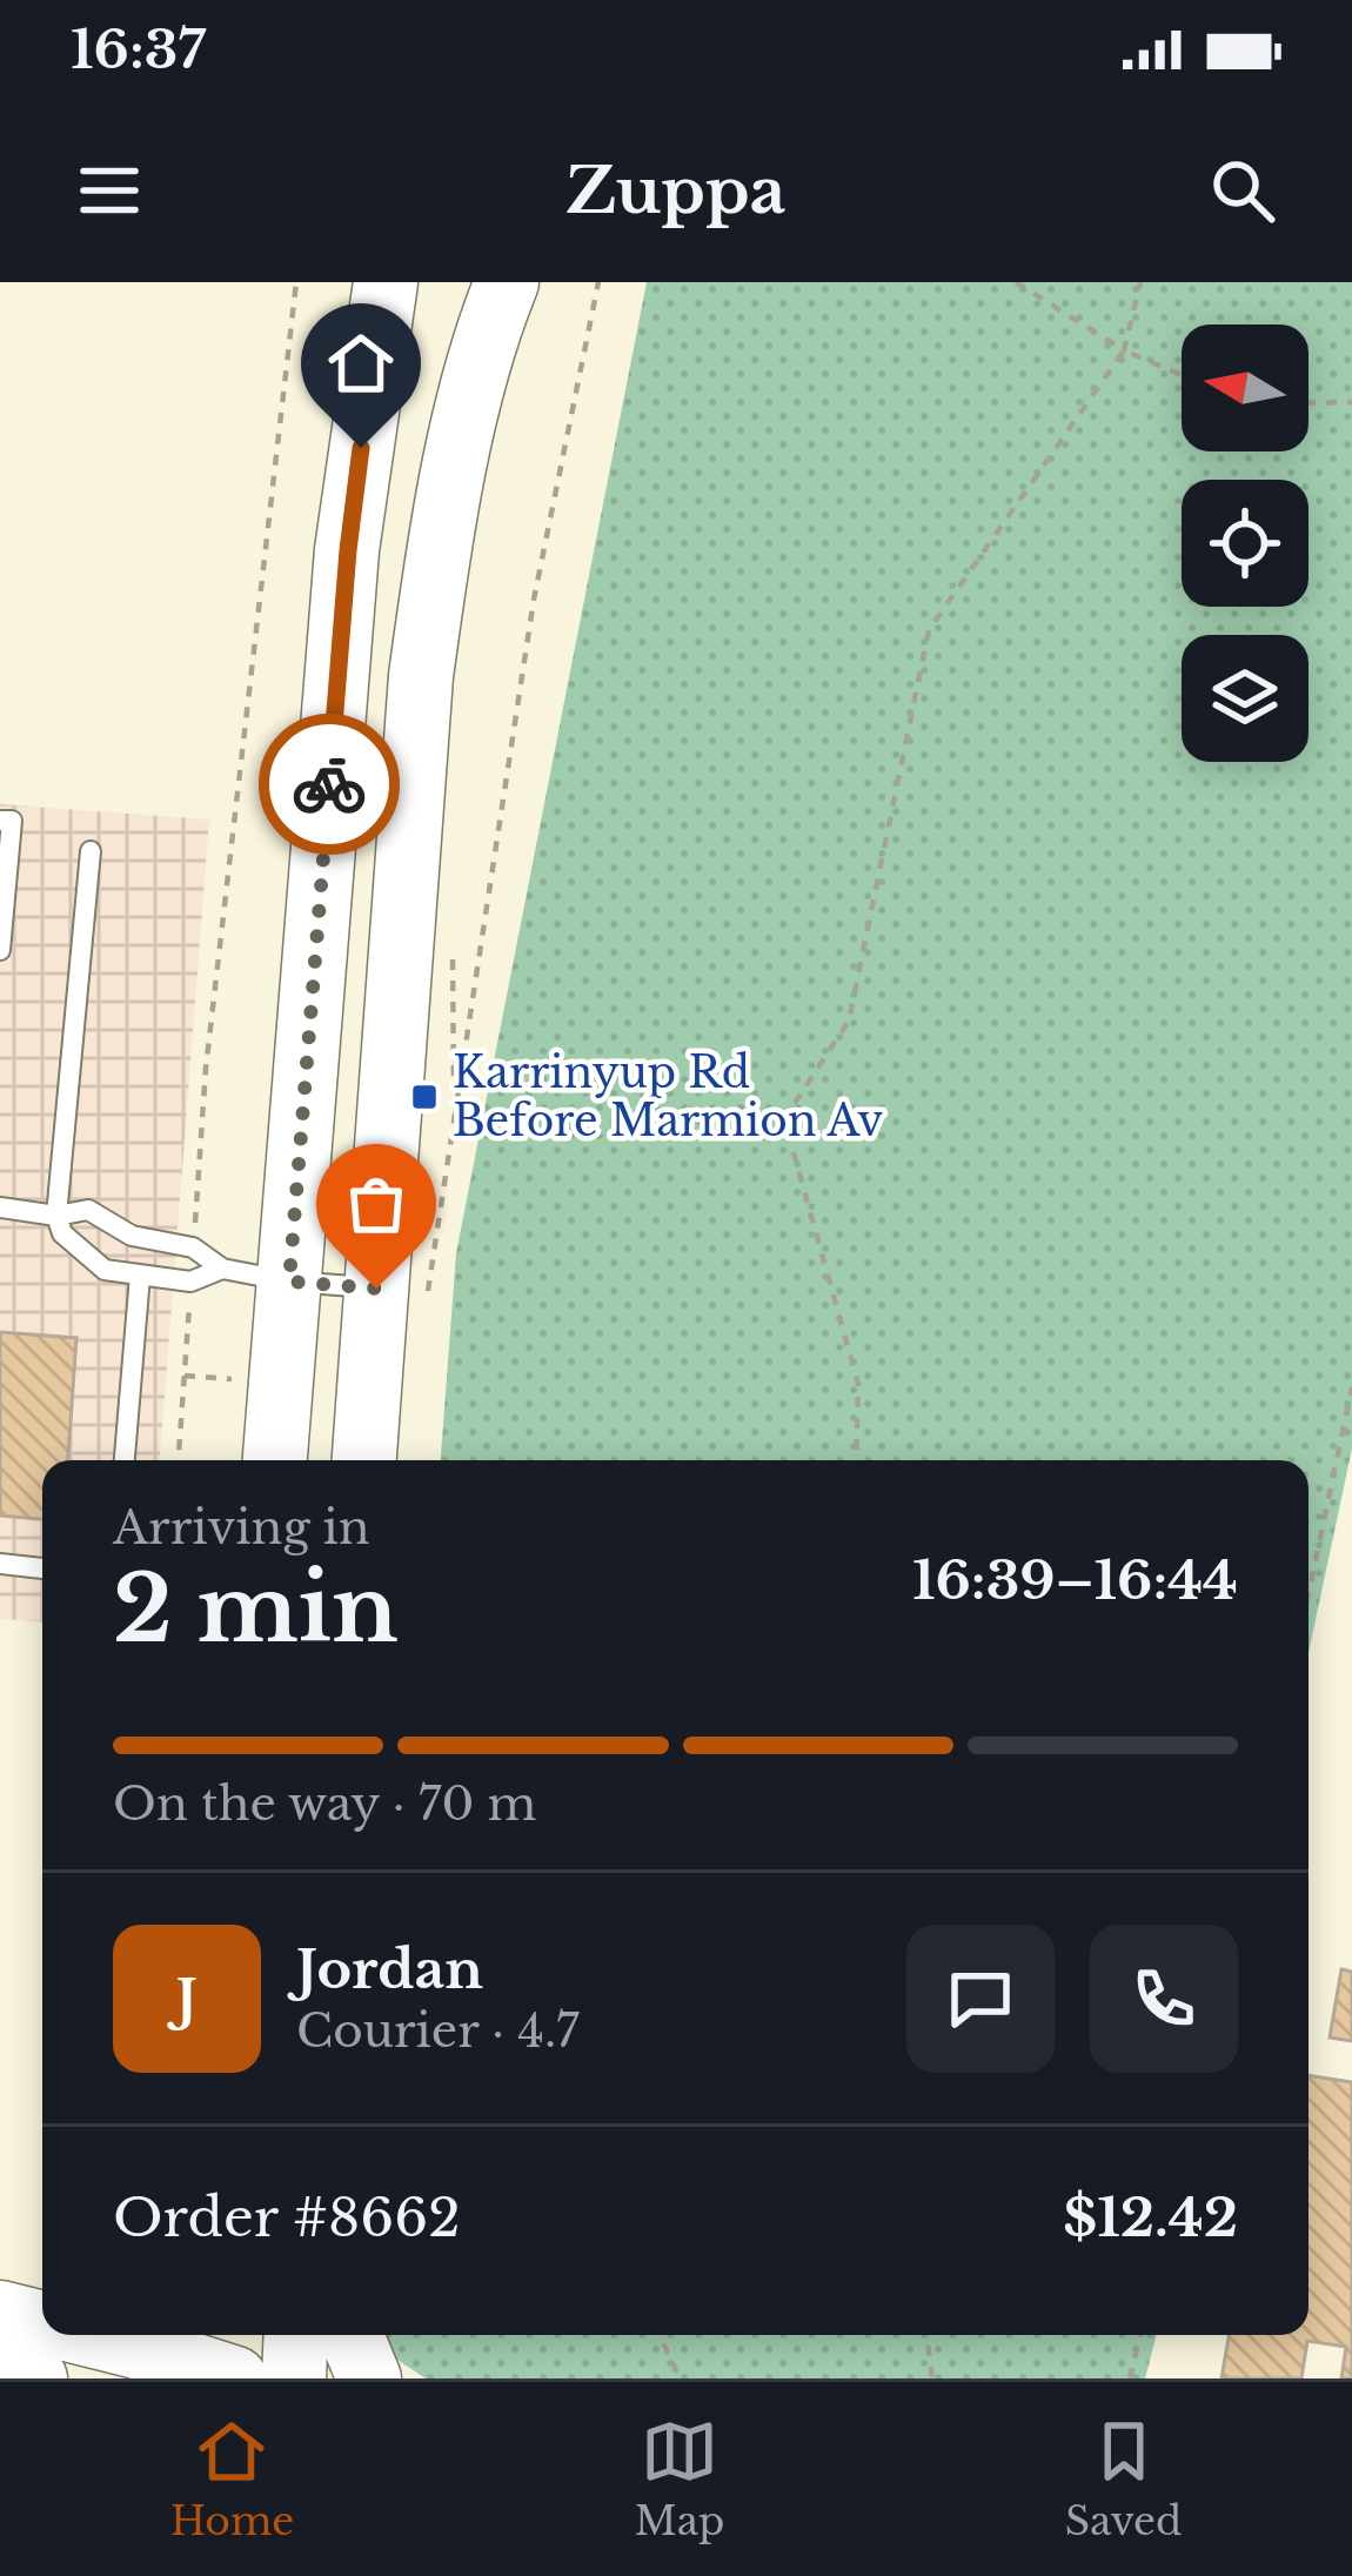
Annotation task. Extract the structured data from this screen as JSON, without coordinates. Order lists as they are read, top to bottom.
{
  "places": {
    "transit": ["Karrinyup Rd Before Marmion Av"]
  },
  "north": "left",
  "page": {
    "status": "16:37",
    "header": "Zuppa",
    "heading": ["2 min", "Arriving in", "16:39–16:44"],
    "panel": [
      "Jordan",
      "Courier · 4.7",
      "Order #8662",
      "$12.42"
    ],
    "bar": "On the way · 70 m",
    "round": "J",
    "tabs": ["Home", "Map", "Saved"]
  }
}
